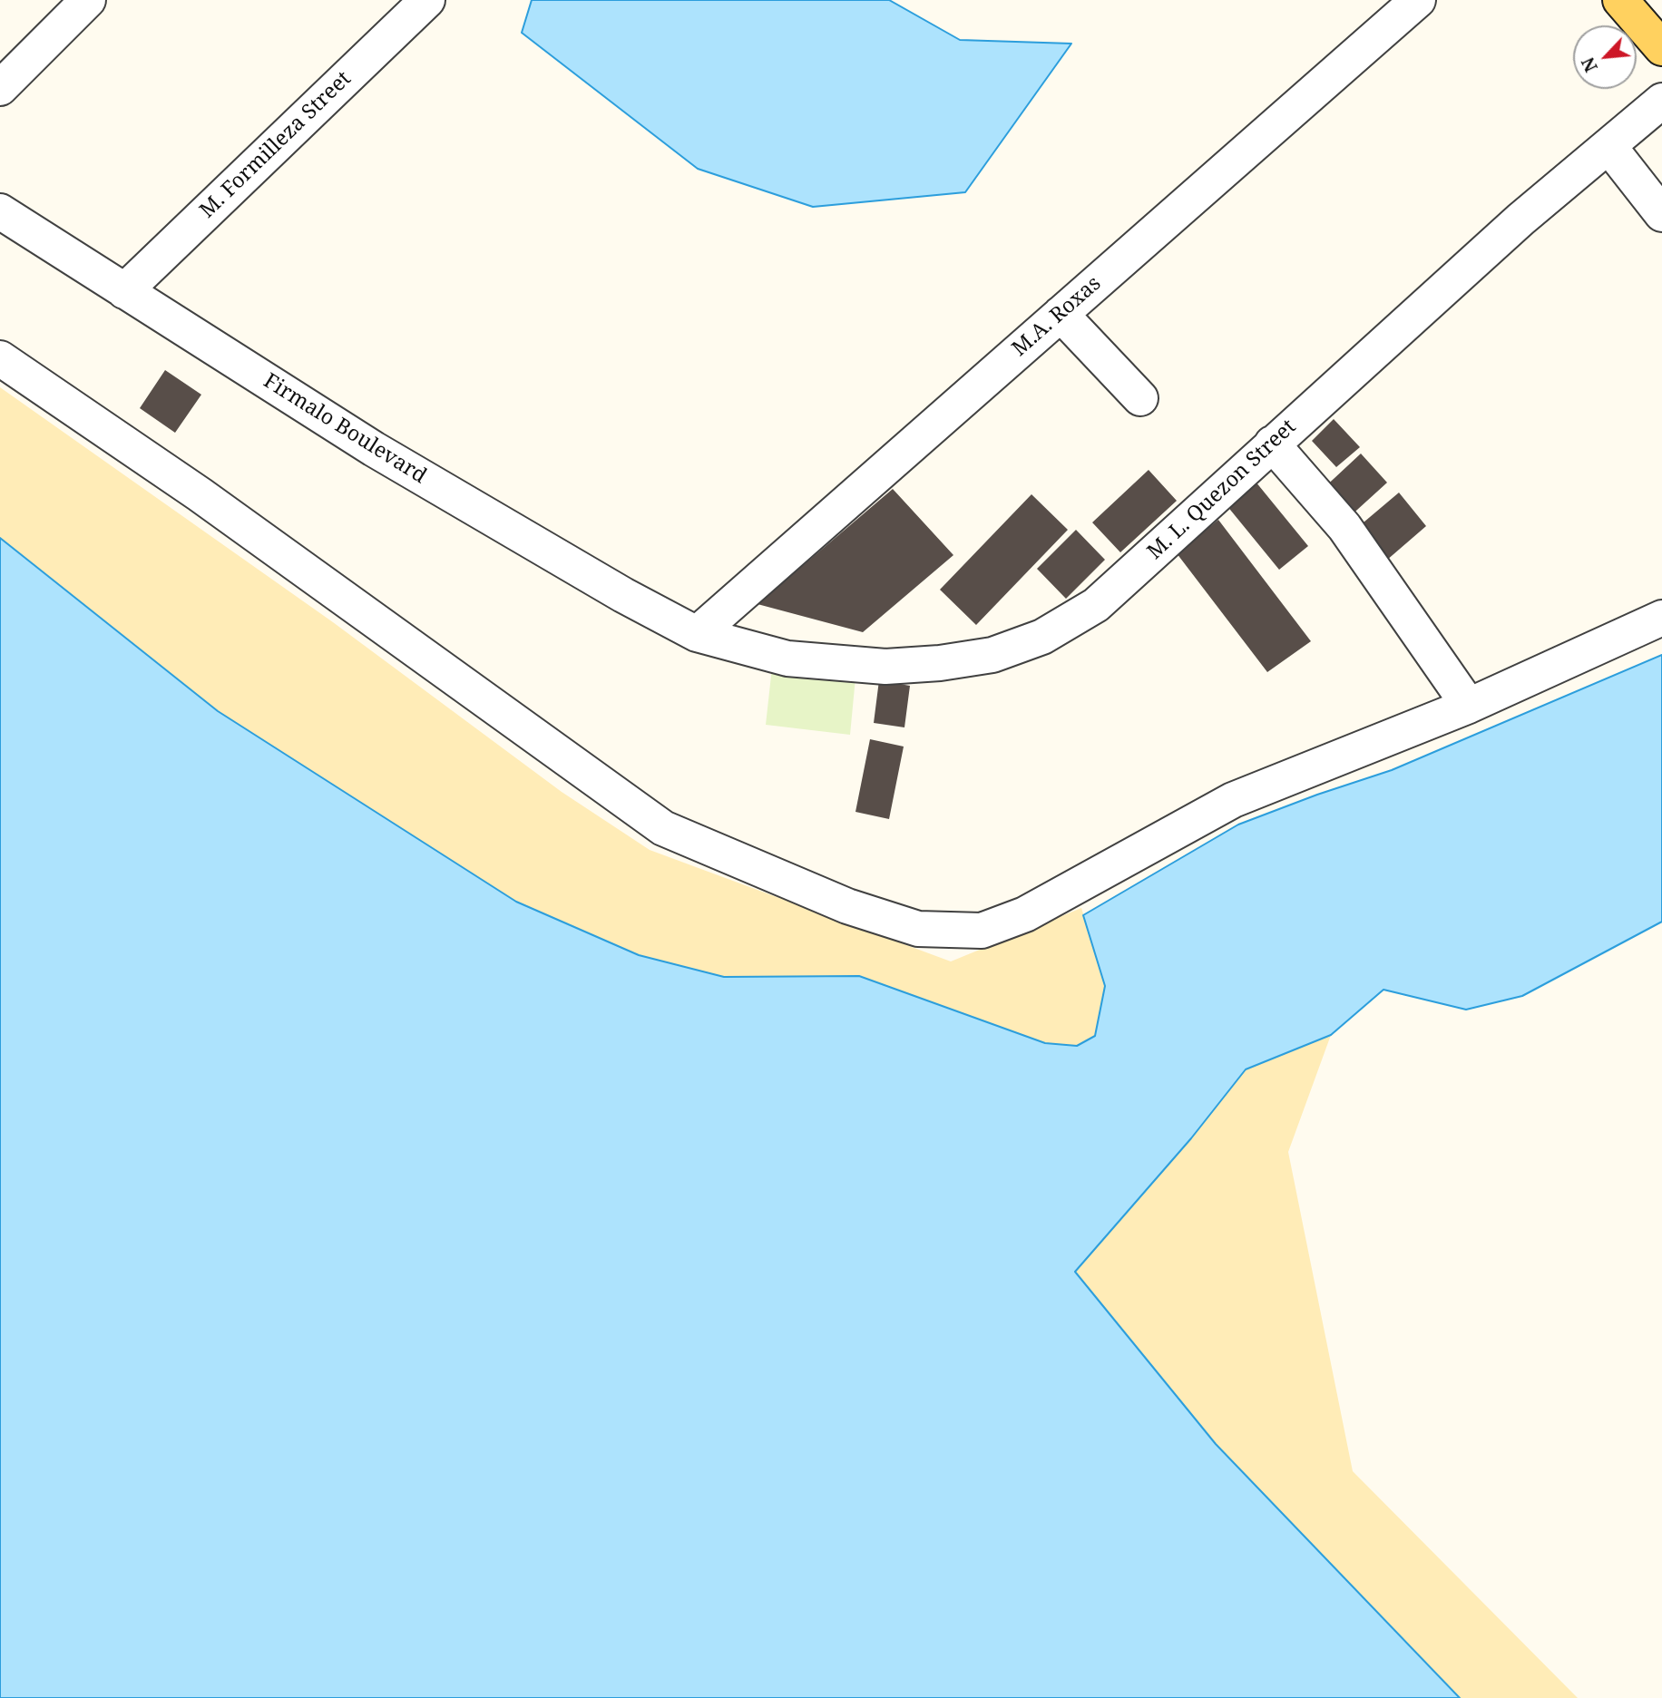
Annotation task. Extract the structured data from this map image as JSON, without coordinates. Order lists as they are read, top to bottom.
{
  "streets": {
    "street": [
      "M. Formilleza Street",
      "M.A. Roxas",
      "Firmalo Boulevard",
      "M. L. Quezon Street"
    ]
  },
  "crossings": [
    ["M. Formilleza Street", "Firmalo Boulevard"],
    ["M.A. Roxas", "Firmalo Boulevard"],
    ["M.A. Roxas", "M. L. Quezon Street"],
    ["Firmalo Boulevard", "M. L. Quezon Street"]
  ],
  "north": "bottom left"
}
